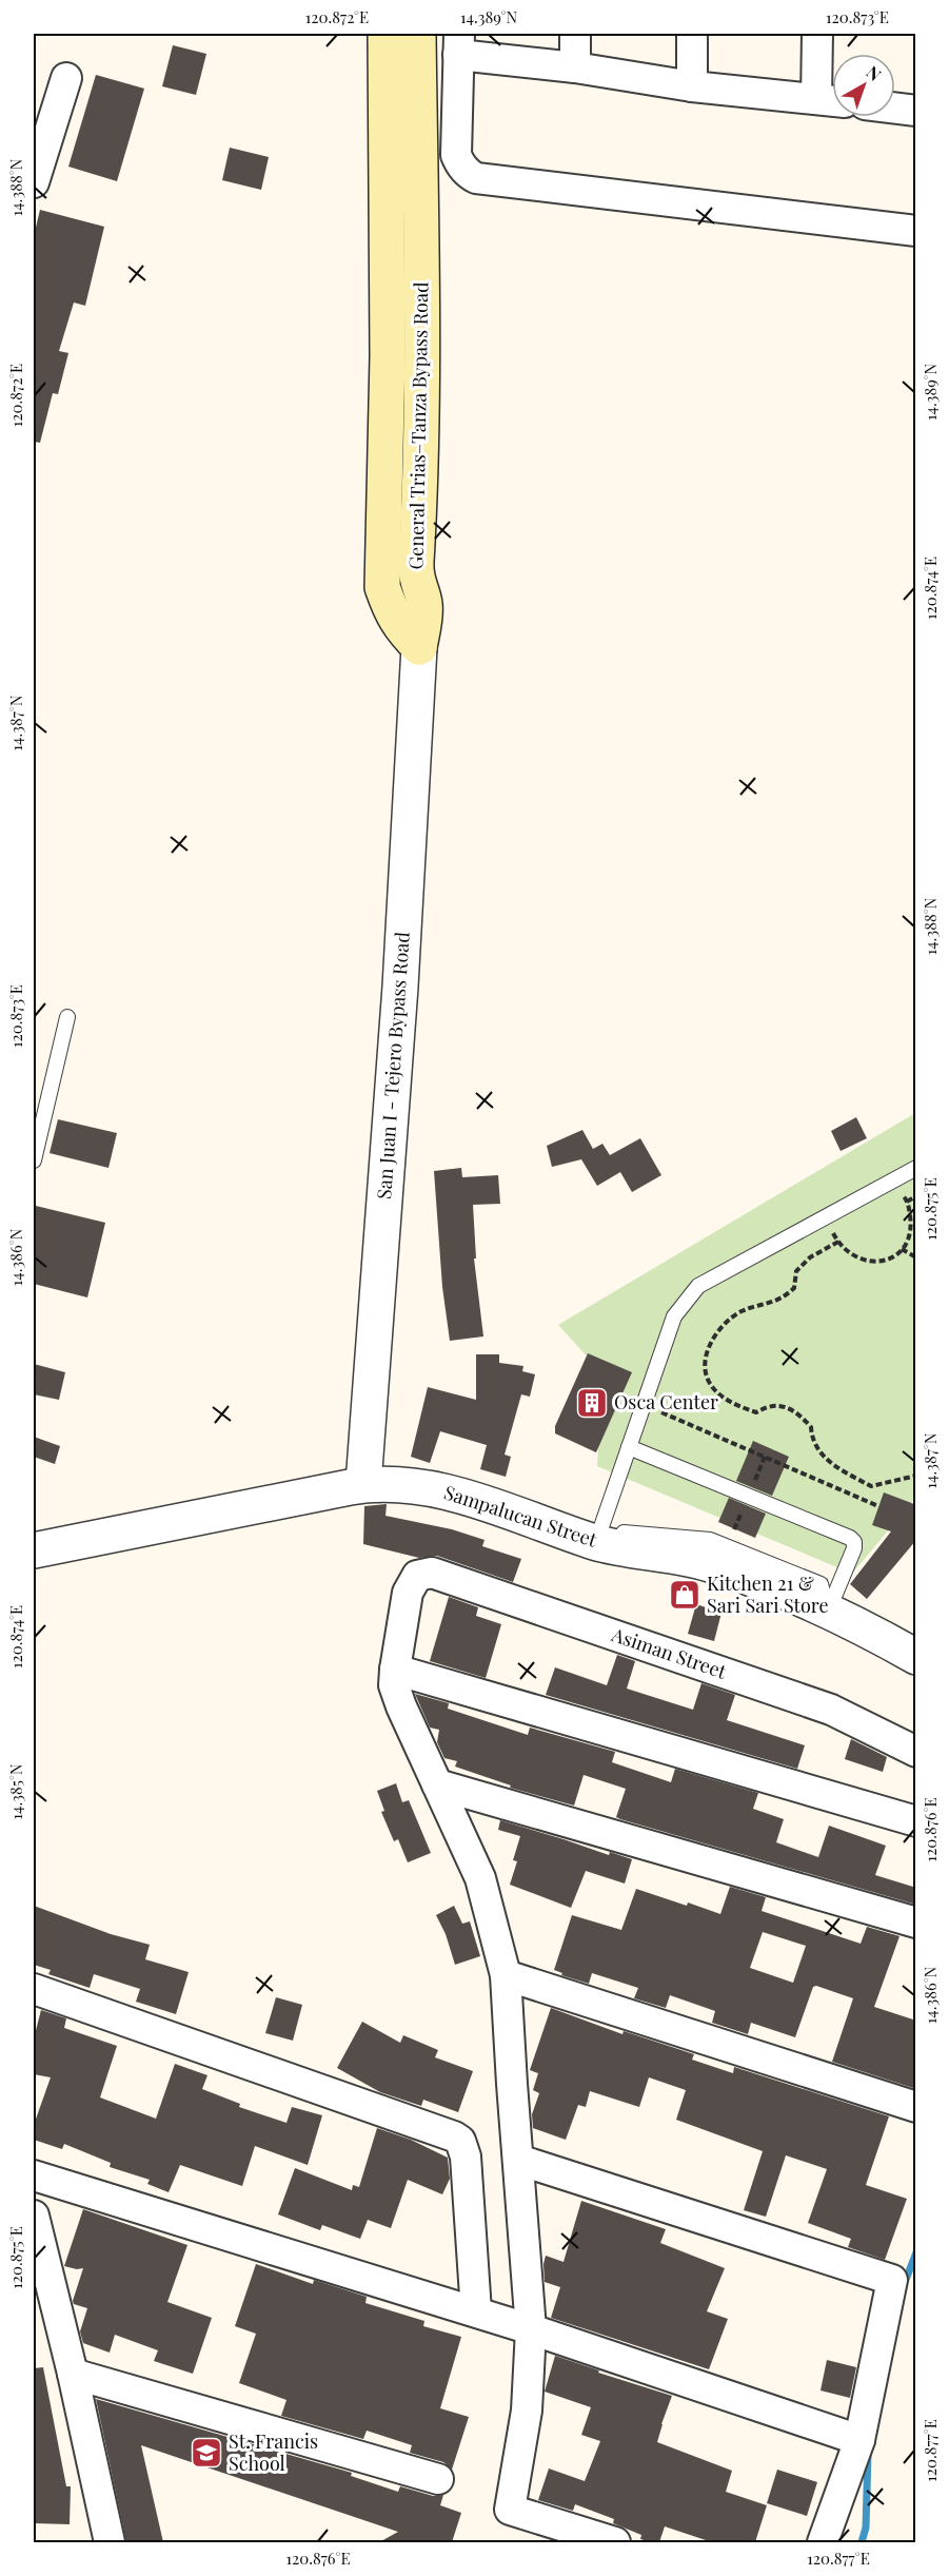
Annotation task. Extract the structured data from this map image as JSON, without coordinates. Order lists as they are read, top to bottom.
{
  "streets": {
    "main road": ["General Trias–Tanza Bypass Road"],
    "street": ["San Juan I - Tejero Bypass Road", "Sampalucan Street", "Asiman Street"]
  },
  "crossings": [
    ["General Trias–Tanza Bypass Road", "San Juan I - Tejero Bypass Road"],
    ["San Juan I - Tejero Bypass Road", "Sampalucan Street"]
  ],
  "places": {
    "building": ["Osca Center"],
    "shop": ["Kitchen 21 & Sari Sari Store"],
    "school or university": ["St. Francis School"]
  },
  "north": "top right",
  "coordinates": [
    "120.872°E",
    "14.389°N",
    "120.873°E",
    "14.388°N",
    "120.874°E",
    "14.387°N",
    "120.875°E",
    "14.386°N",
    "14.385°N",
    "120.876°E",
    "120.877°E"
  ]
}
